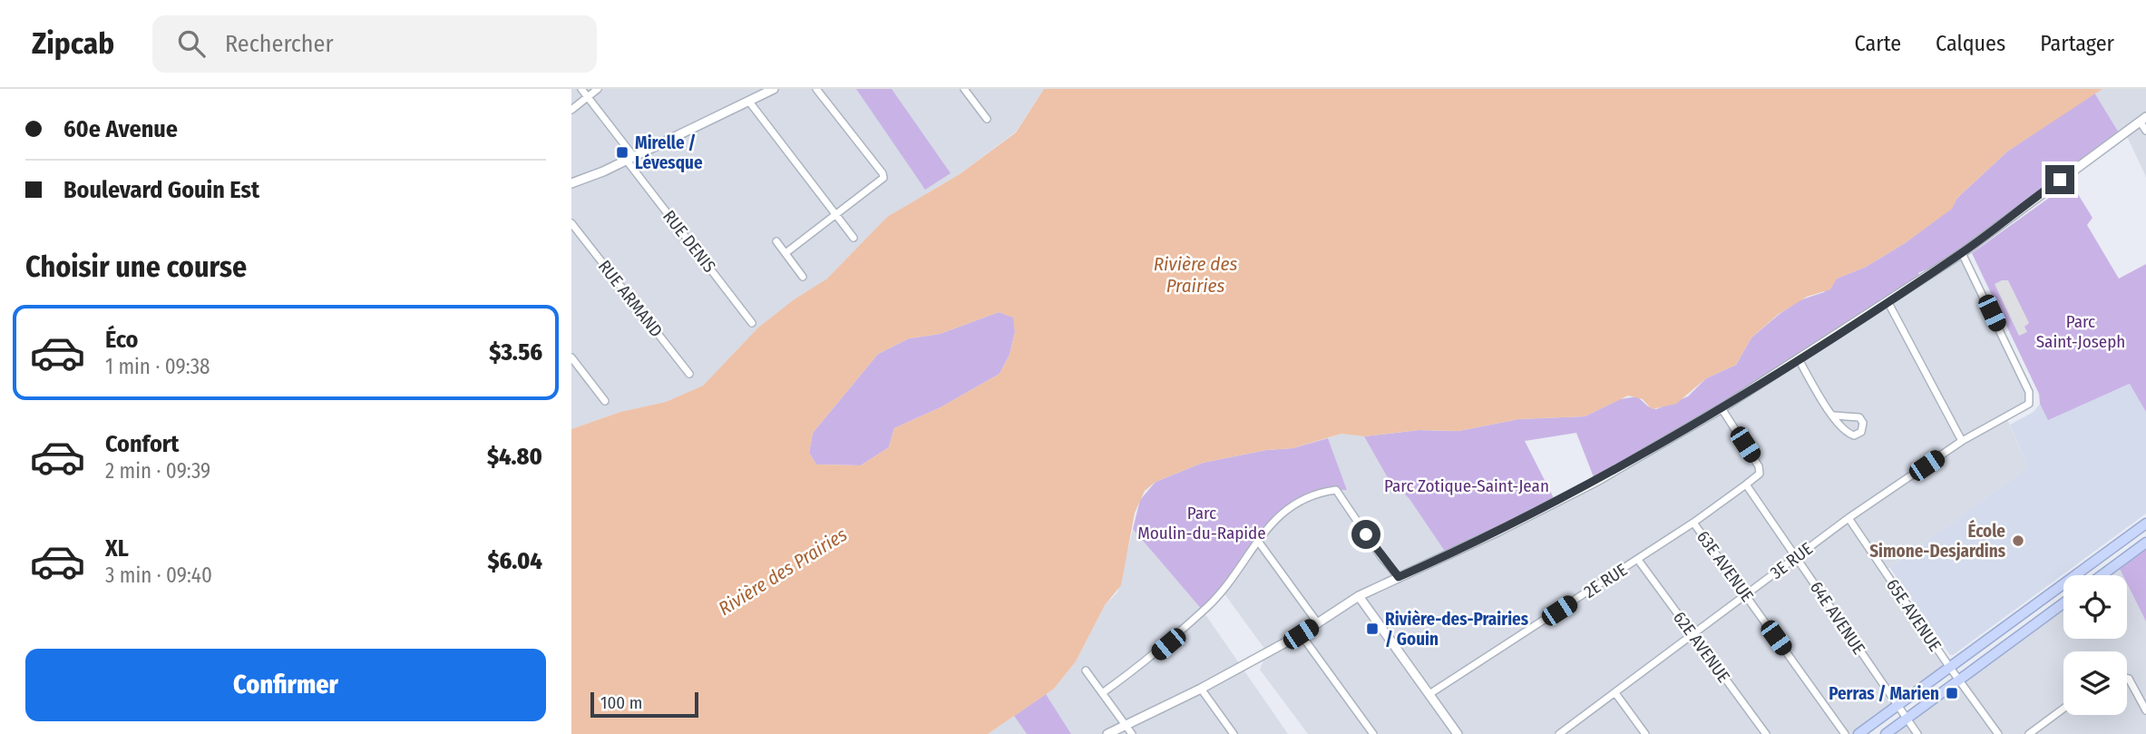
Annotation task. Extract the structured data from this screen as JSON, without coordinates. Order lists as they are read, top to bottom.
{
  "streets": {
    "street": [
      "RUE DENIS",
      "RUE ARMAND",
      "3E RUE",
      "63E AVENUE",
      "2E RUE",
      "65E AVENUE",
      "64E AVENUE",
      "62E AVENUE"
    ]
  },
  "crossings": [
    ["3E RUE", "63E AVENUE"],
    ["3E RUE", "65E AVENUE"],
    ["3E RUE", "64E AVENUE"],
    ["3E RUE", "62E AVENUE"],
    ["63E AVENUE", "2E RUE"],
    ["2E RUE", "64E AVENUE"],
    ["2E RUE", "62E AVENUE"]
  ],
  "water": ["Rivière des Prairies"],
  "parks": ["Parc Saint-Joseph", "Parc Zotique-Saint-Jean", "Parc Moulin-du-Rapide"],
  "places": {
    "transit": ["Mirelle / Lévesque", "Rivière-des-Prairies / Gouin", "Perras / Marien"],
    "other": ["École Simone-Desjardins"]
  },
  "scale_bar": "100 m",
  "page": {
    "header": "Zipcab",
    "search": "Rechercher",
    "nav": ["Carte", "Calques", "Partager"],
    "banner": ["60e Avenue", "Boulevard Gouin Est"],
    "heading": "Choisir une course",
    "list": [
      {
        "name": "Éco",
        "note": "1 min · 09:38",
        "value": "$3.56"
      },
      {
        "name": "Confort",
        "note": "2 min · 09:39",
        "value": "$4.80"
      },
      {
        "name": "XL",
        "note": "3 min · 09:40",
        "value": "$6.04"
      }
    ],
    "buttons": "Confirmer",
    "scale": "100 m"
  }
}
